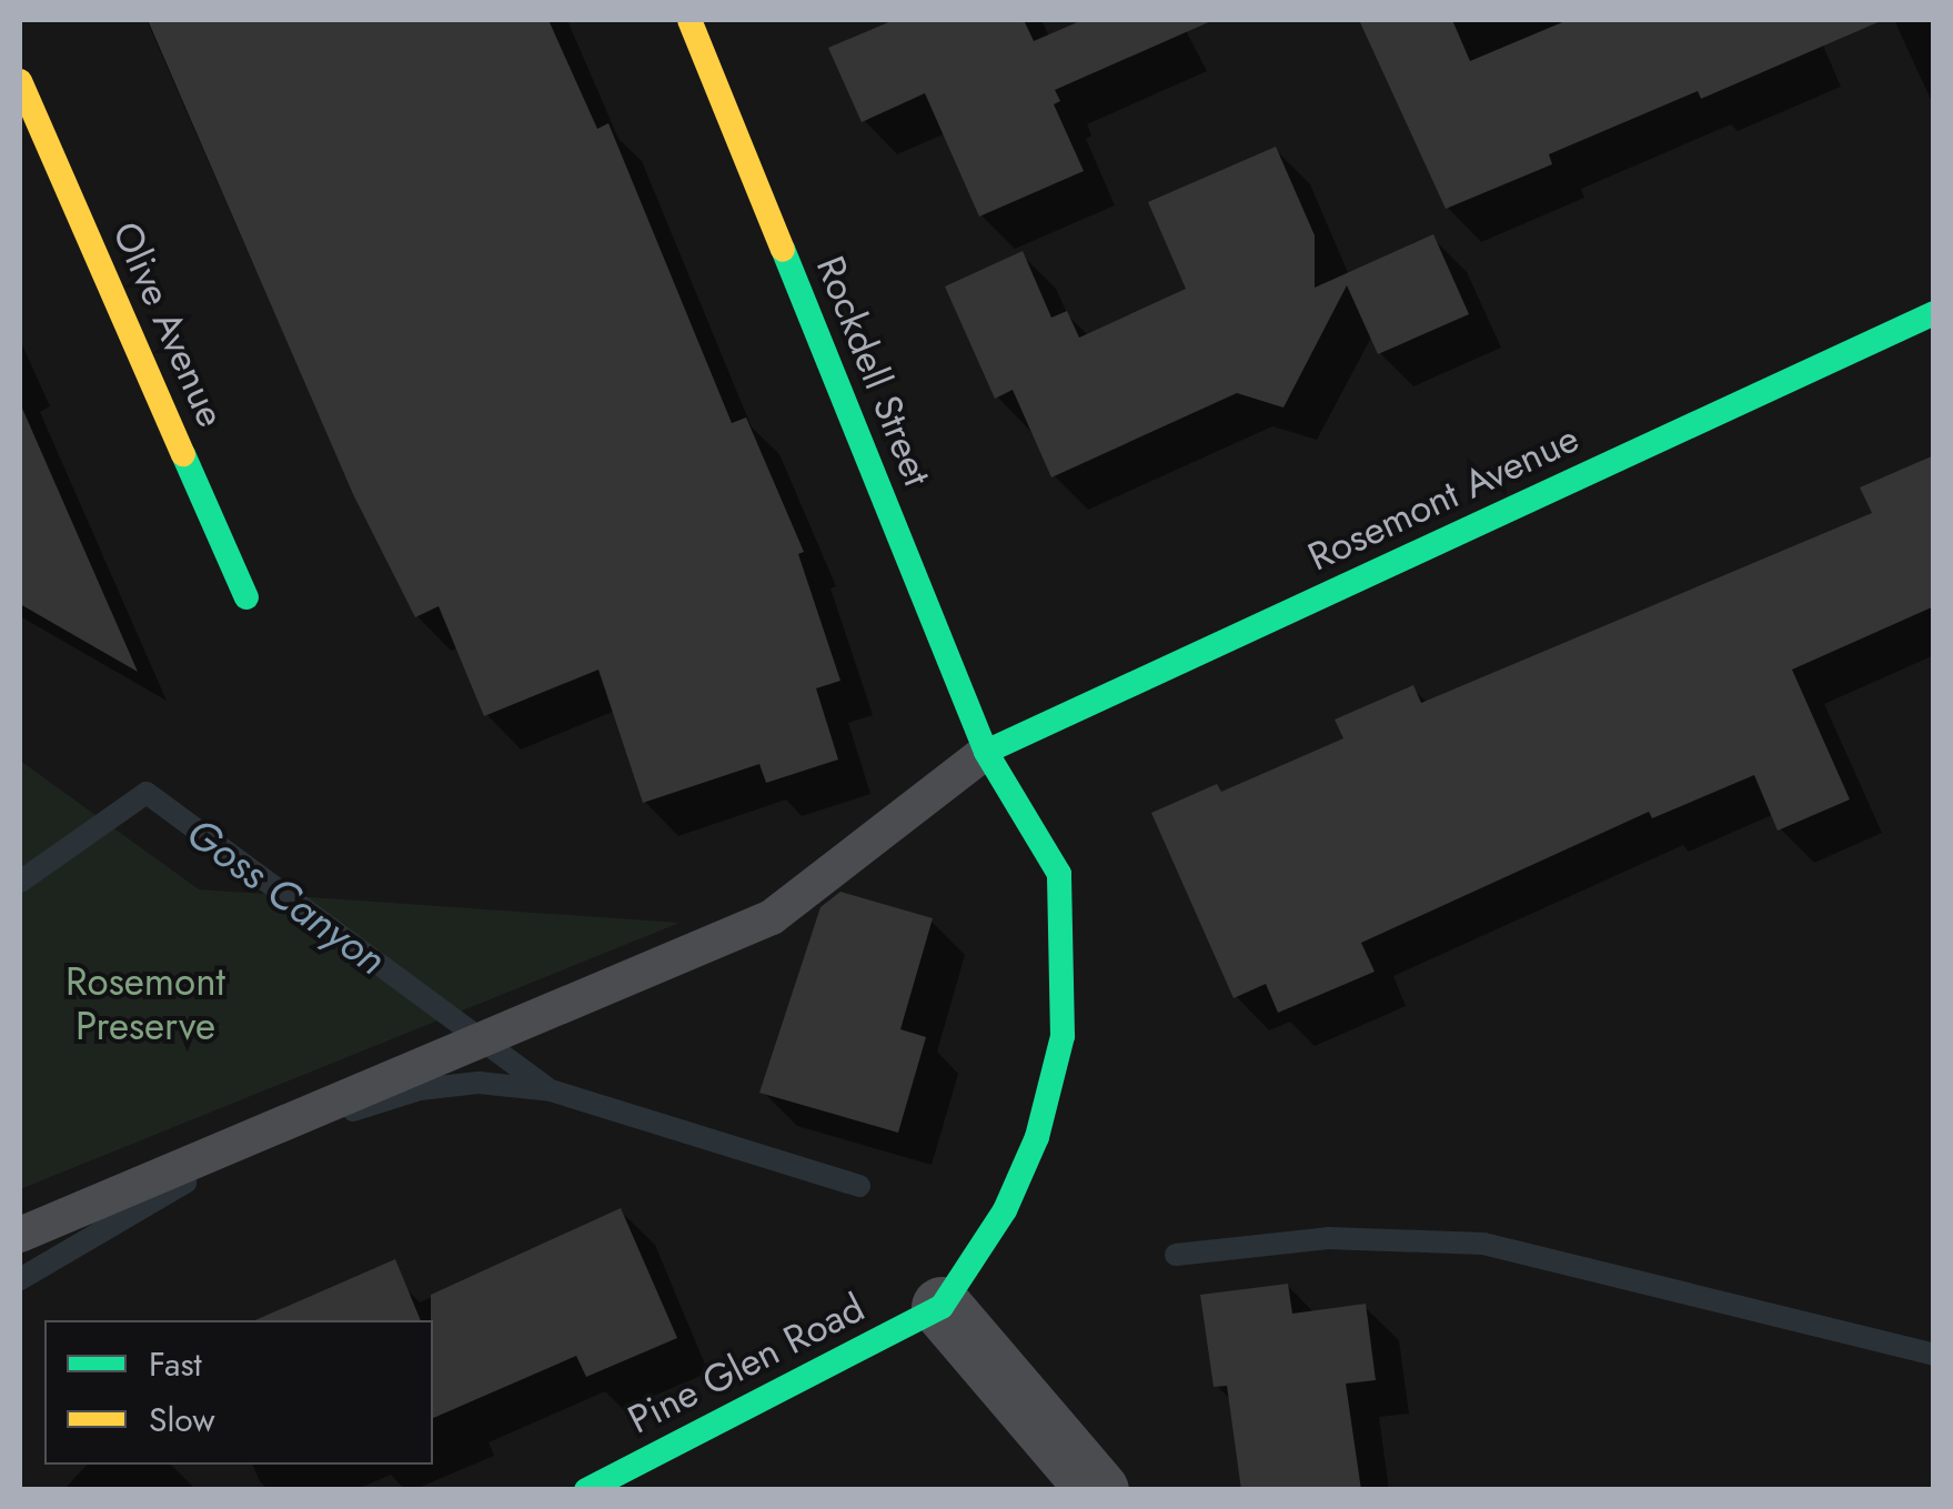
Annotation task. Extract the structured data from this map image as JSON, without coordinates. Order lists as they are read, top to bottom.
{
  "streets": {
    "street": [
      "Olive Avenue",
      "Rockdell Street",
      "Rosemont Avenue",
      "Pine Glen Road"
    ]
  },
  "crossings": [
    ["Rockdell Street", "Rosemont Avenue"],
    ["Rockdell Street", "Pine Glen Road"]
  ],
  "water": ["Goss Canyon"],
  "parks": ["Rosemont Preserve"],
  "legend": ["Fast", "Slow"]
}
